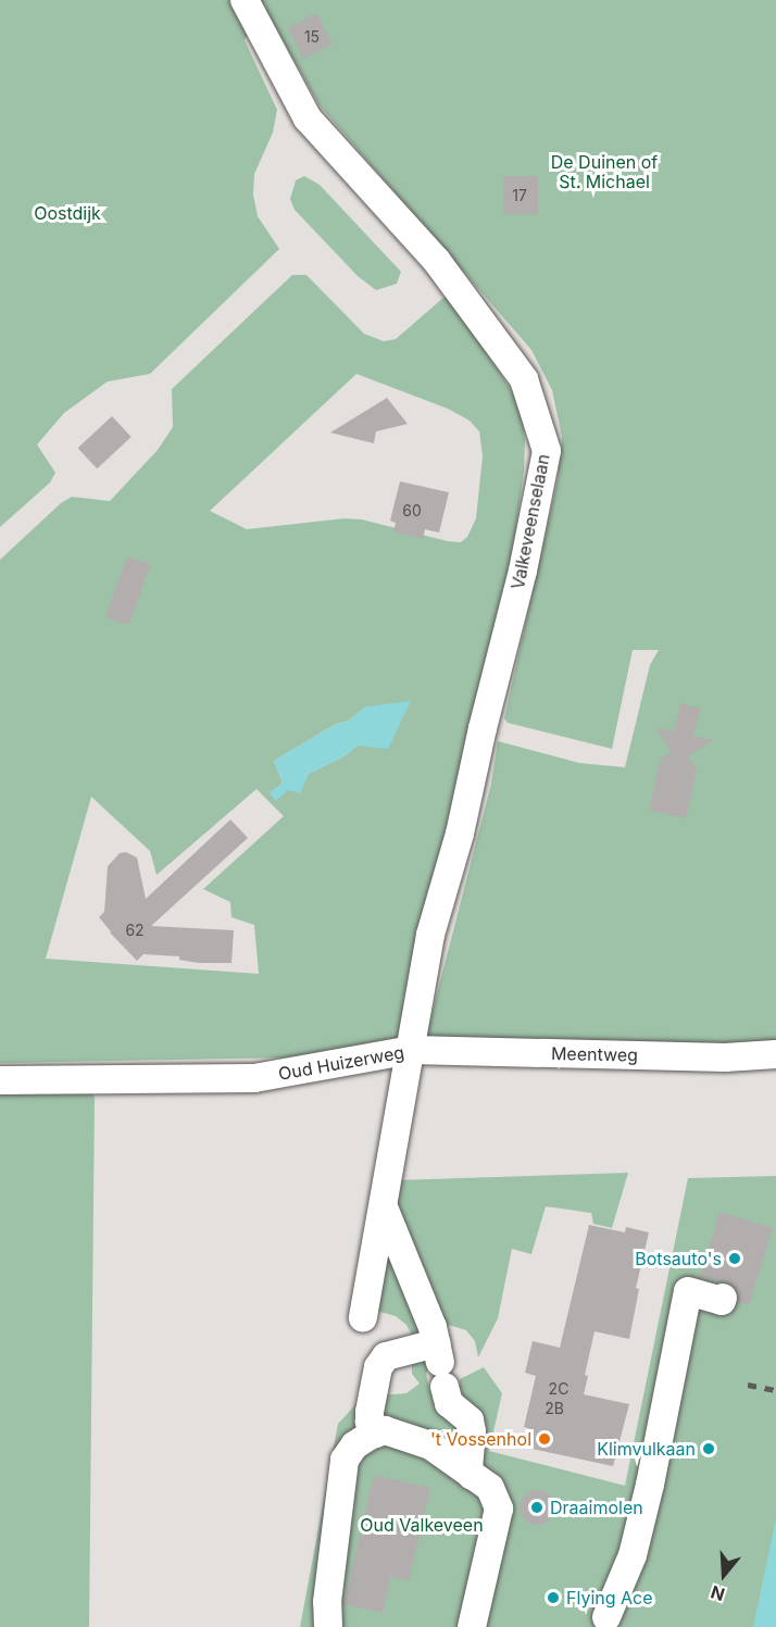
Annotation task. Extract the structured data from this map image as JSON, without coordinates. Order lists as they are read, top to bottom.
{
  "streets": {
    "street": ["Valkeveenselaan", "Meentweg", "Oud Huizerweg"]
  },
  "crossings": [
    ["Valkeveenselaan", "Meentweg"],
    ["Valkeveenselaan", "Oud Huizerweg"],
    ["Meentweg", "Oud Huizerweg"]
  ],
  "parks": ["De Duinen of St. Michael", "Oostdijk", "Oud Valkeveen"],
  "places": [
    "Botsauto's",
    "'t Vossenhol",
    "Klimvulkaan",
    "Draaimolen",
    "Flying Ace"
  ],
  "house_numbers": [
    "15",
    "17",
    "60",
    "62",
    "2C",
    "2B"
  ],
  "north": "bottom"
}
